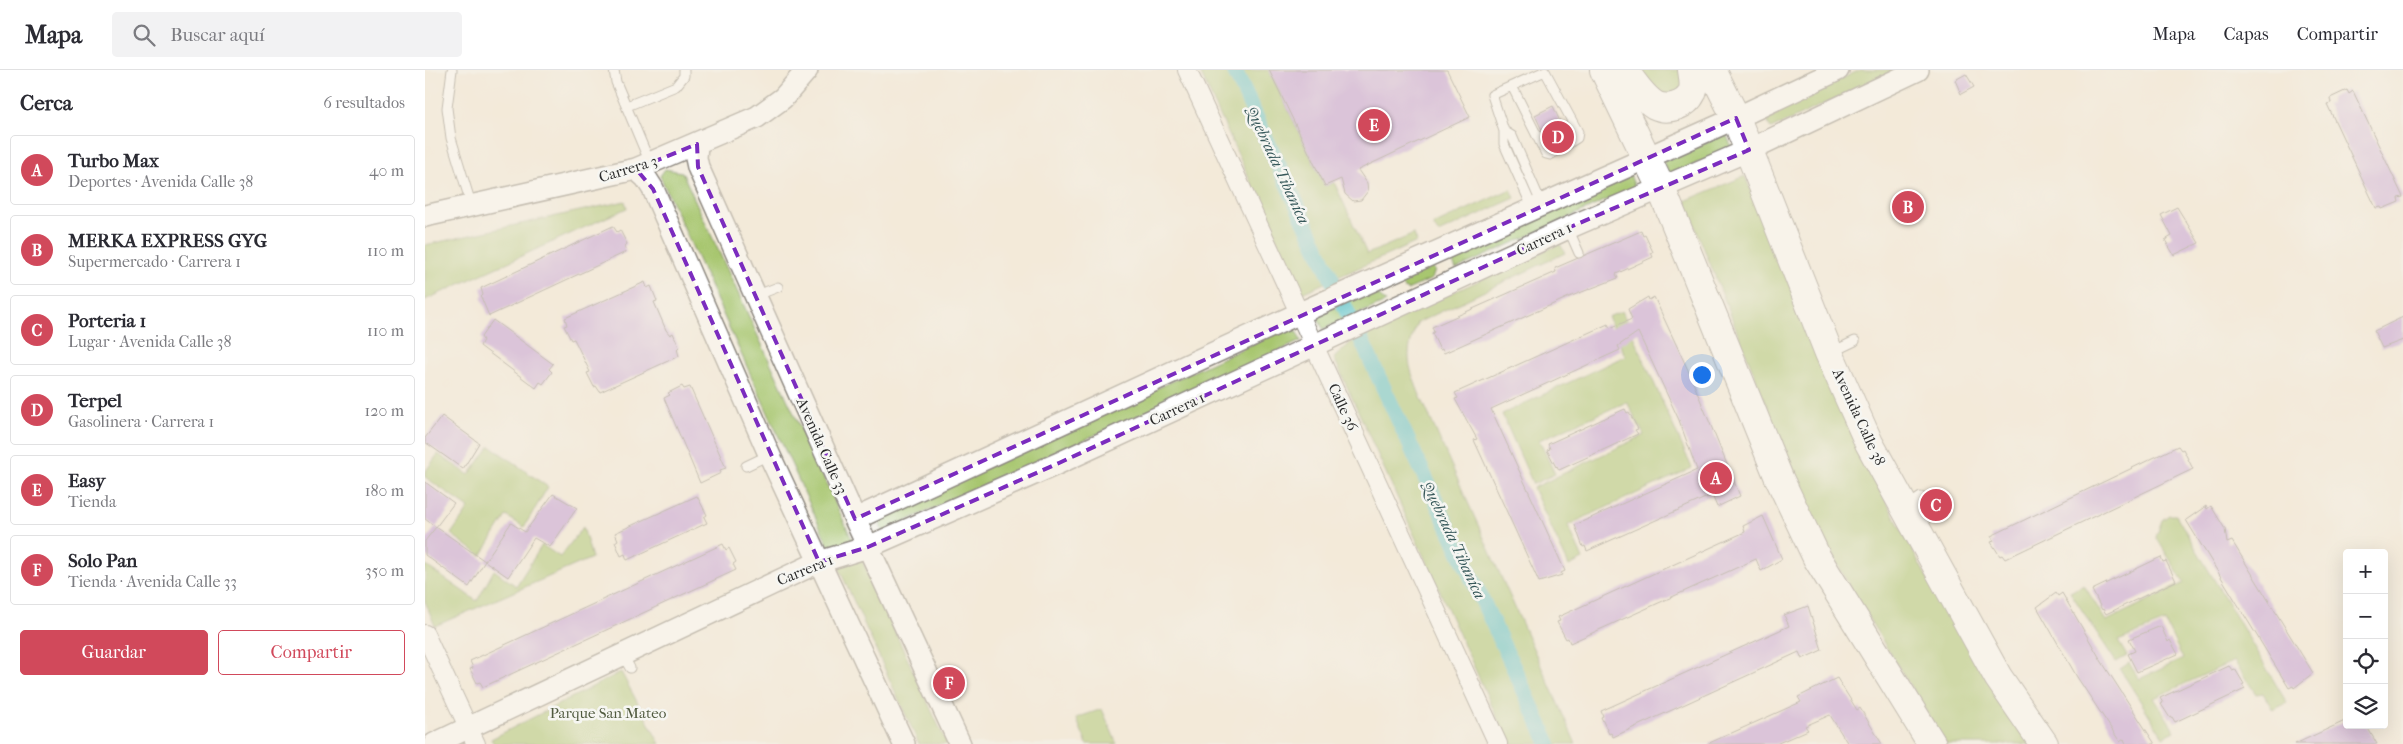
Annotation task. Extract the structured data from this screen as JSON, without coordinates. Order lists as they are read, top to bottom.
{
  "streets": {
    "main road": ["Avenida Calle 38"],
    "street": [
      "Carrera 3",
      "Carrera 1",
      "Calle 36",
      "Avenida Calle 33"
    ]
  },
  "crossings": [
    ["Carrera 3", "Avenida Calle 33"],
    ["Carrera 1", "Calle 36"],
    ["Carrera 1", "Avenida Calle 38"],
    ["Carrera 1", "Avenida Calle 33"]
  ],
  "water": ["Quebrada Tibaníca"],
  "parks": ["Parque San Mateo"],
  "page": {
    "header": "Mapa",
    "search": "Buscar aquí",
    "nav": ["Mapa", "Capas", "Compartir"],
    "heading": ["Cerca", "6 resultados"],
    "pins": [
      "E",
      "D",
      "B",
      "A",
      "C",
      "F"
    ],
    "list": [
      {
        "mark": "A",
        "name": "Turbo Max",
        "note": "Deportes · Avenida Calle 38",
        "value": "40 m"
      },
      {
        "mark": "B",
        "name": "MERKA EXPRESS GYG",
        "note": "Supermercado · Carrera 1",
        "value": "110 m"
      },
      {
        "mark": "C",
        "name": "Porteria 1",
        "note": "Lugar · Avenida Calle 38",
        "value": "110 m"
      },
      {
        "mark": "D",
        "name": "Terpel",
        "note": "Gasolinera · Carrera 1",
        "value": "120 m"
      },
      {
        "mark": "E",
        "name": "Easy",
        "note": "Tienda",
        "value": "180 m"
      },
      {
        "mark": "F",
        "name": "Solo Pan",
        "note": "Tienda · Avenida Calle 33",
        "value": "350 m"
      }
    ],
    "map_buttons": ["+", "−"],
    "buttons": ["Guardar", "Compartir"]
  }
}
